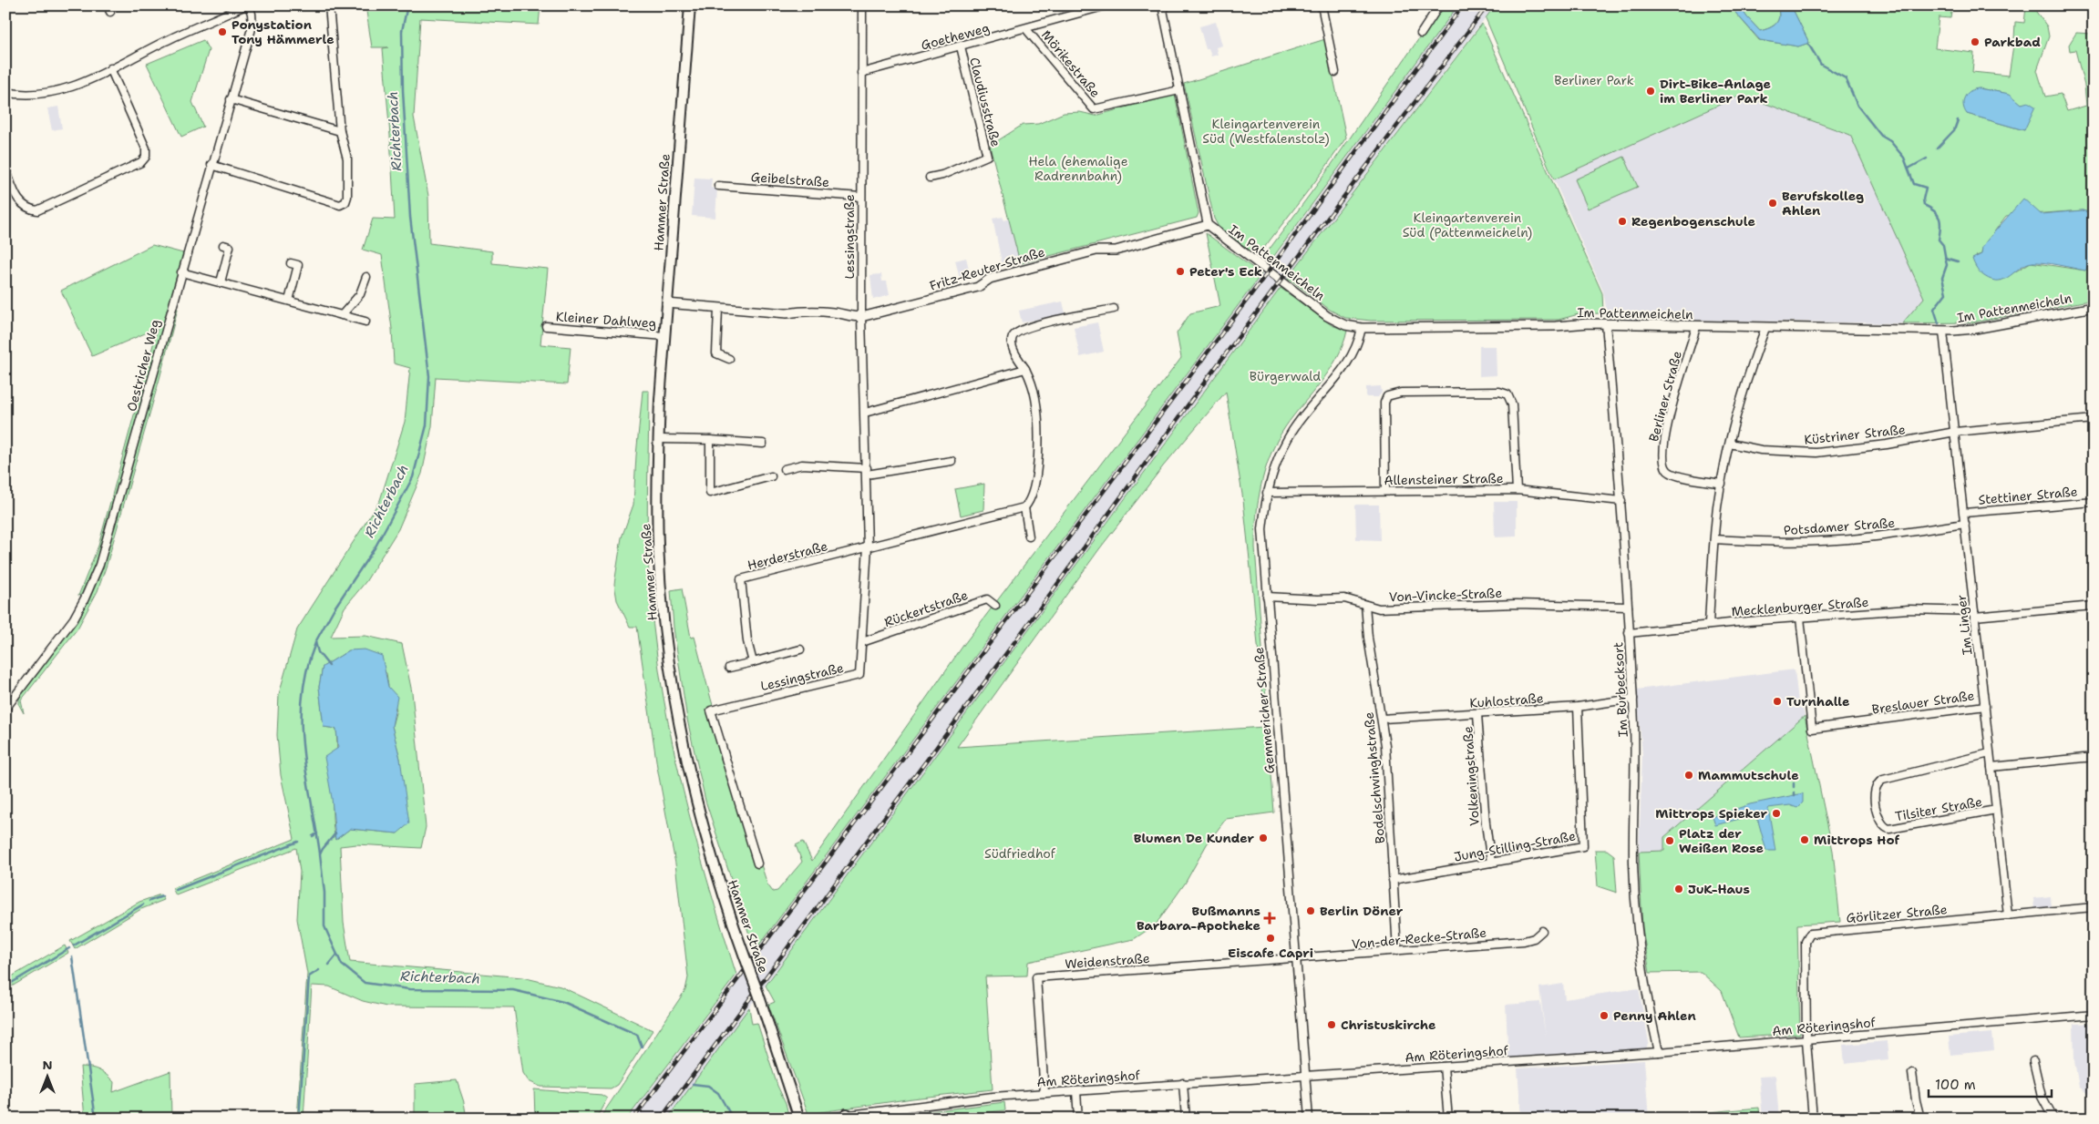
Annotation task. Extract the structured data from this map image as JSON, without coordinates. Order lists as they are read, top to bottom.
{
  "streets": {
    "main road": ["Hammer Straße"],
    "street": [
      "Goetheweg",
      "Mörikestraße",
      "Claudiusstraße",
      "Geibelstraße",
      "Lessingstraße",
      "Im Pattenmeicheln",
      "Fritz-Reuter-Straße",
      "Kleiner Dahlweg",
      "Oestricher Weg",
      "Berliner Straße",
      "Küstriner Straße",
      "Allensteiner Straße",
      "Stettiner Straße",
      "Potsdamer Straße",
      "Herderstraße",
      "Von-Vincke-Straße",
      "Mecklenburger Straße",
      "Rückertstraße",
      "Im Linger",
      "Im Burbecksort",
      "Kuhlostraße",
      "Breslauer Straße",
      "Gemmericher Straße",
      "Volkeningstraße",
      "Bodelschwinghstraße",
      "Tilsiter Straße",
      "Jung-Stilling-Straße",
      "Görlitzer Straße",
      "Von-der-Recke-Straße",
      "Weidenstraße",
      "Am Röteringshof"
    ]
  },
  "crossings": [
    ["Goetheweg", "Mörikestraße"],
    ["Goetheweg", "Claudiusstraße"],
    ["Goetheweg", "Lessingstraße"],
    ["Geibelstraße", "Lessingstraße"],
    ["Hammer Straße", "Fritz-Reuter-Straße"],
    ["Hammer Straße", "Kleiner Dahlweg"],
    ["Lessingstraße", "Fritz-Reuter-Straße"],
    ["Lessingstraße", "Herderstraße"],
    ["Lessingstraße", "Rückertstraße"],
    ["Im Pattenmeicheln", "Fritz-Reuter-Straße"],
    ["Im Pattenmeicheln", "Berliner Straße"],
    ["Im Pattenmeicheln", "Im Linger"],
    ["Im Pattenmeicheln", "Im Burbecksort"],
    ["Im Pattenmeicheln", "Gemmericher Straße"],
    ["Küstriner Straße", "Im Linger"],
    ["Allensteiner Straße", "Im Burbecksort"],
    ["Allensteiner Straße", "Gemmericher Straße"],
    ["Stettiner Straße", "Im Linger"],
    ["Potsdamer Straße", "Im Linger"],
    ["Von-Vincke-Straße", "Im Burbecksort"],
    ["Von-Vincke-Straße", "Gemmericher Straße"],
    ["Von-Vincke-Straße", "Bodelschwinghstraße"],
    ["Mecklenburger Straße", "Im Linger"],
    ["Mecklenburger Straße", "Im Burbecksort"],
    ["Mecklenburger Straße", "Breslauer Straße"],
    ["Im Linger", "Breslauer Straße"],
    ["Im Linger", "Tilsiter Straße"],
    ["Im Linger", "Görlitzer Straße"],
    ["Im Burbecksort", "Kuhlostraße"],
    ["Im Burbecksort", "Am Röteringshof"],
    ["Kuhlostraße", "Volkeningstraße"],
    ["Kuhlostraße", "Bodelschwinghstraße"],
    ["Kuhlostraße", "Jung-Stilling-Straße"],
    ["Gemmericher Straße", "Von-der-Recke-Straße"],
    ["Gemmericher Straße", "Weidenstraße"],
    ["Gemmericher Straße", "Am Röteringshof"],
    ["Volkeningstraße", "Jung-Stilling-Straße"],
    ["Bodelschwinghstraße", "Jung-Stilling-Straße"],
    ["Bodelschwinghstraße", "Von-der-Recke-Straße"],
    ["Görlitzer Straße", "Am Röteringshof"],
    ["Von-der-Recke-Straße", "Weidenstraße"],
    ["Weidenstraße", "Am Röteringshof"]
  ],
  "water": ["Richterbach"],
  "parks": [
    "Berliner Park",
    "Kleingartenverein Süd (Westfalenstolz)",
    "Hela (ehemalige Radrennbahn)",
    "Kleingartenverein Süd (Pattenmeicheln)",
    "Bürgerwald",
    "Südfriedhof"
  ],
  "places": {
    "other": [
      "Ponystation Tony Hämmerle",
      "Parkbad",
      "Dirt-Bike-Anlage im Berliner Park",
      "Berufskolleg Ahlen",
      "Regenbogenschule",
      "Peter's Eck",
      "Turnhalle",
      "Mammutschule",
      "Mittrops Spieker",
      "Blumen De Kunder",
      "Mittrops Hof",
      "Platz der Weißen Rose",
      "JuK-Haus",
      "Berlin Döner",
      "Eiscafe Capri",
      "Penny Ahlen",
      "Christuskirche"
    ],
    "health": ["Bußmanns Barbara-Apotheke"]
  },
  "scale_bar": "100 m",
  "north": "top"
}
